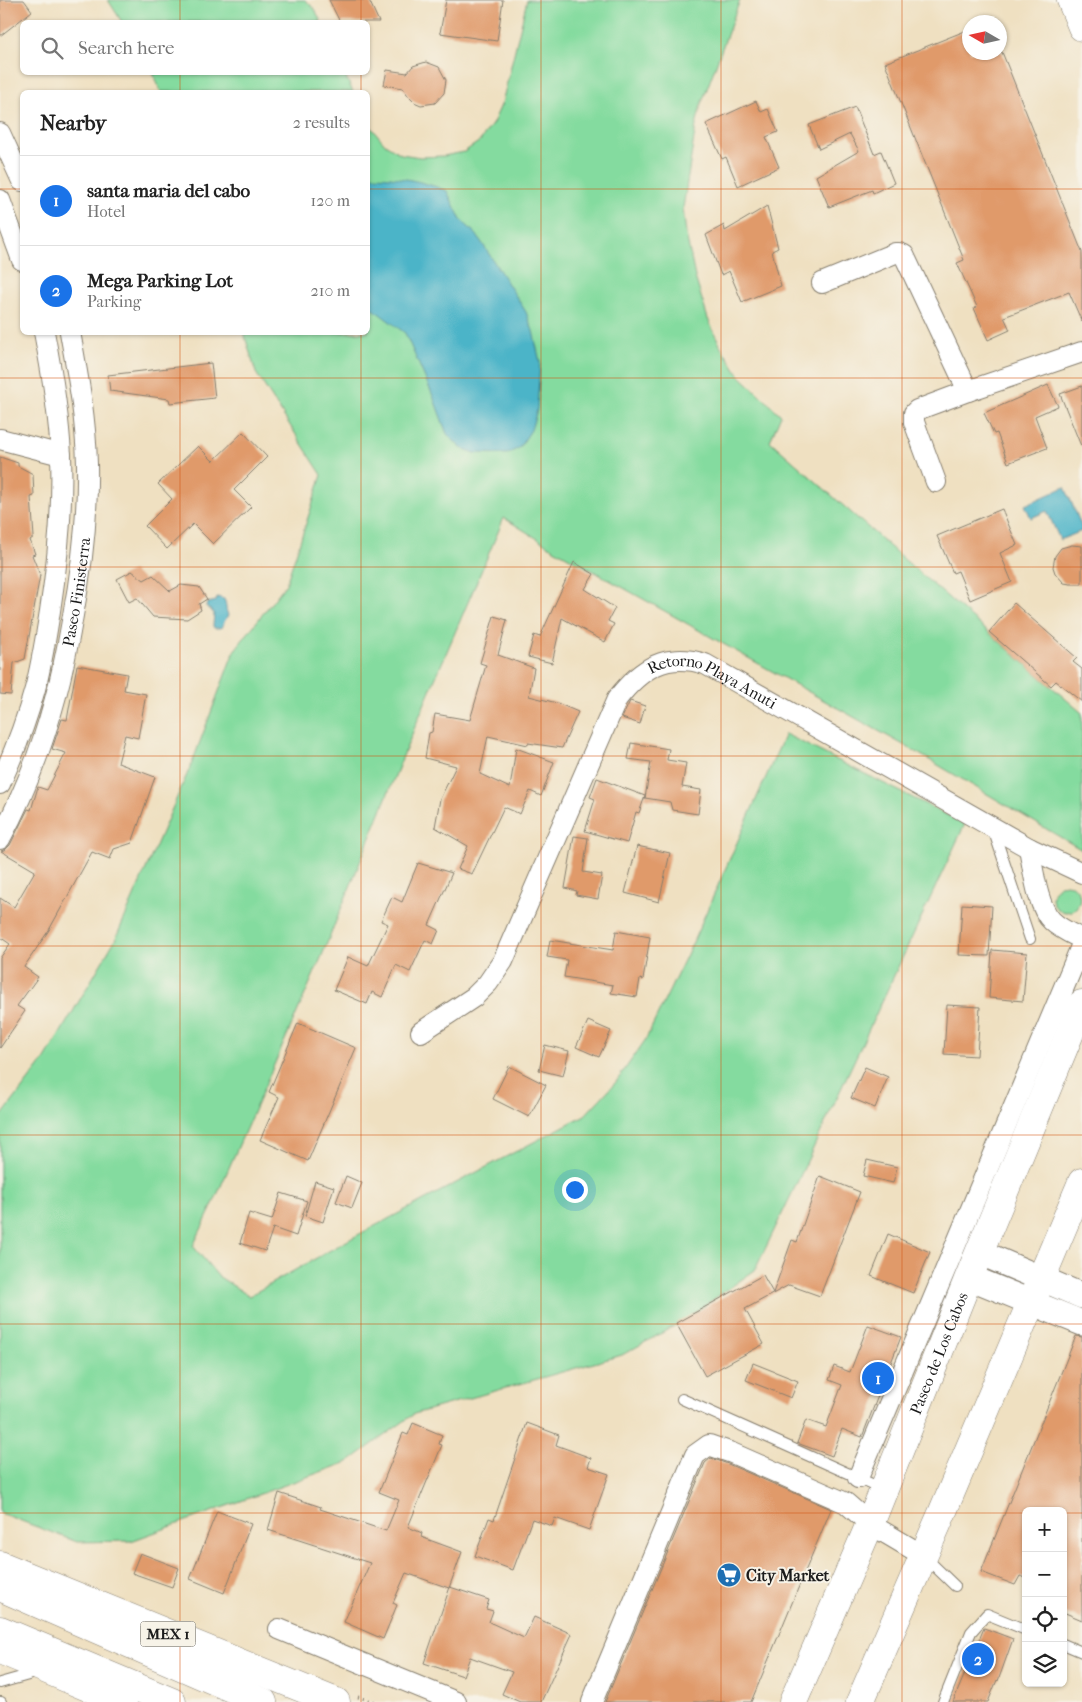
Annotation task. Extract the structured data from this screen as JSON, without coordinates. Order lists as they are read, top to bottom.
{
  "streets": {
    "main road": ["Paseo de Los Cabos", "MEX 1"],
    "street": ["Paseo Finisterra", "Retorno Playa Anuti"]
  },
  "places": {
    "supermarket": ["City Market"]
  },
  "north": "left",
  "page": {
    "search": "Search here",
    "heading": ["Nearby", "2 results"],
    "list": [
      {
        "mark": "1",
        "name": "santa maria del cabo",
        "note": "Hotel",
        "value": "120 m"
      },
      {
        "mark": "2",
        "name": "Mega Parking Lot",
        "note": "Parking",
        "value": "210 m"
      }
    ],
    "pins": ["1", "2"],
    "map_buttons": ["+", "−"]
  }
}
